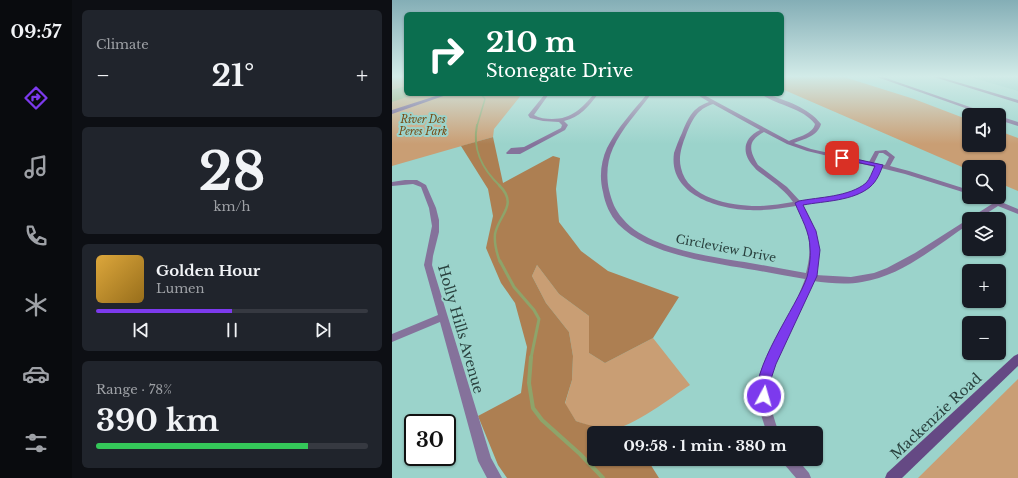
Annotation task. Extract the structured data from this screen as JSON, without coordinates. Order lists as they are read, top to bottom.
{
  "streets": {
    "main road": ["Mackenzie Road"],
    "street": ["Circleview Drive", "Holly Hills Avenue"]
  },
  "parks": ["River Des Peres Park"],
  "page": {
    "tabs": "09:57",
    "tile": [
      "Climate",
      ["28", "km/h"],
      ["Range · 78%", "390 km"]
    ],
    "turn": ["210 m", "Stonegate Drive"],
    "heat": ["−", "21°", "+"],
    "map_buttons": ["+", "−"],
    "song": ["Golden Hour", "Lumen"],
    "limit": "30",
    "trip": "09:58 · 1 min · 380 m"
  }
}
